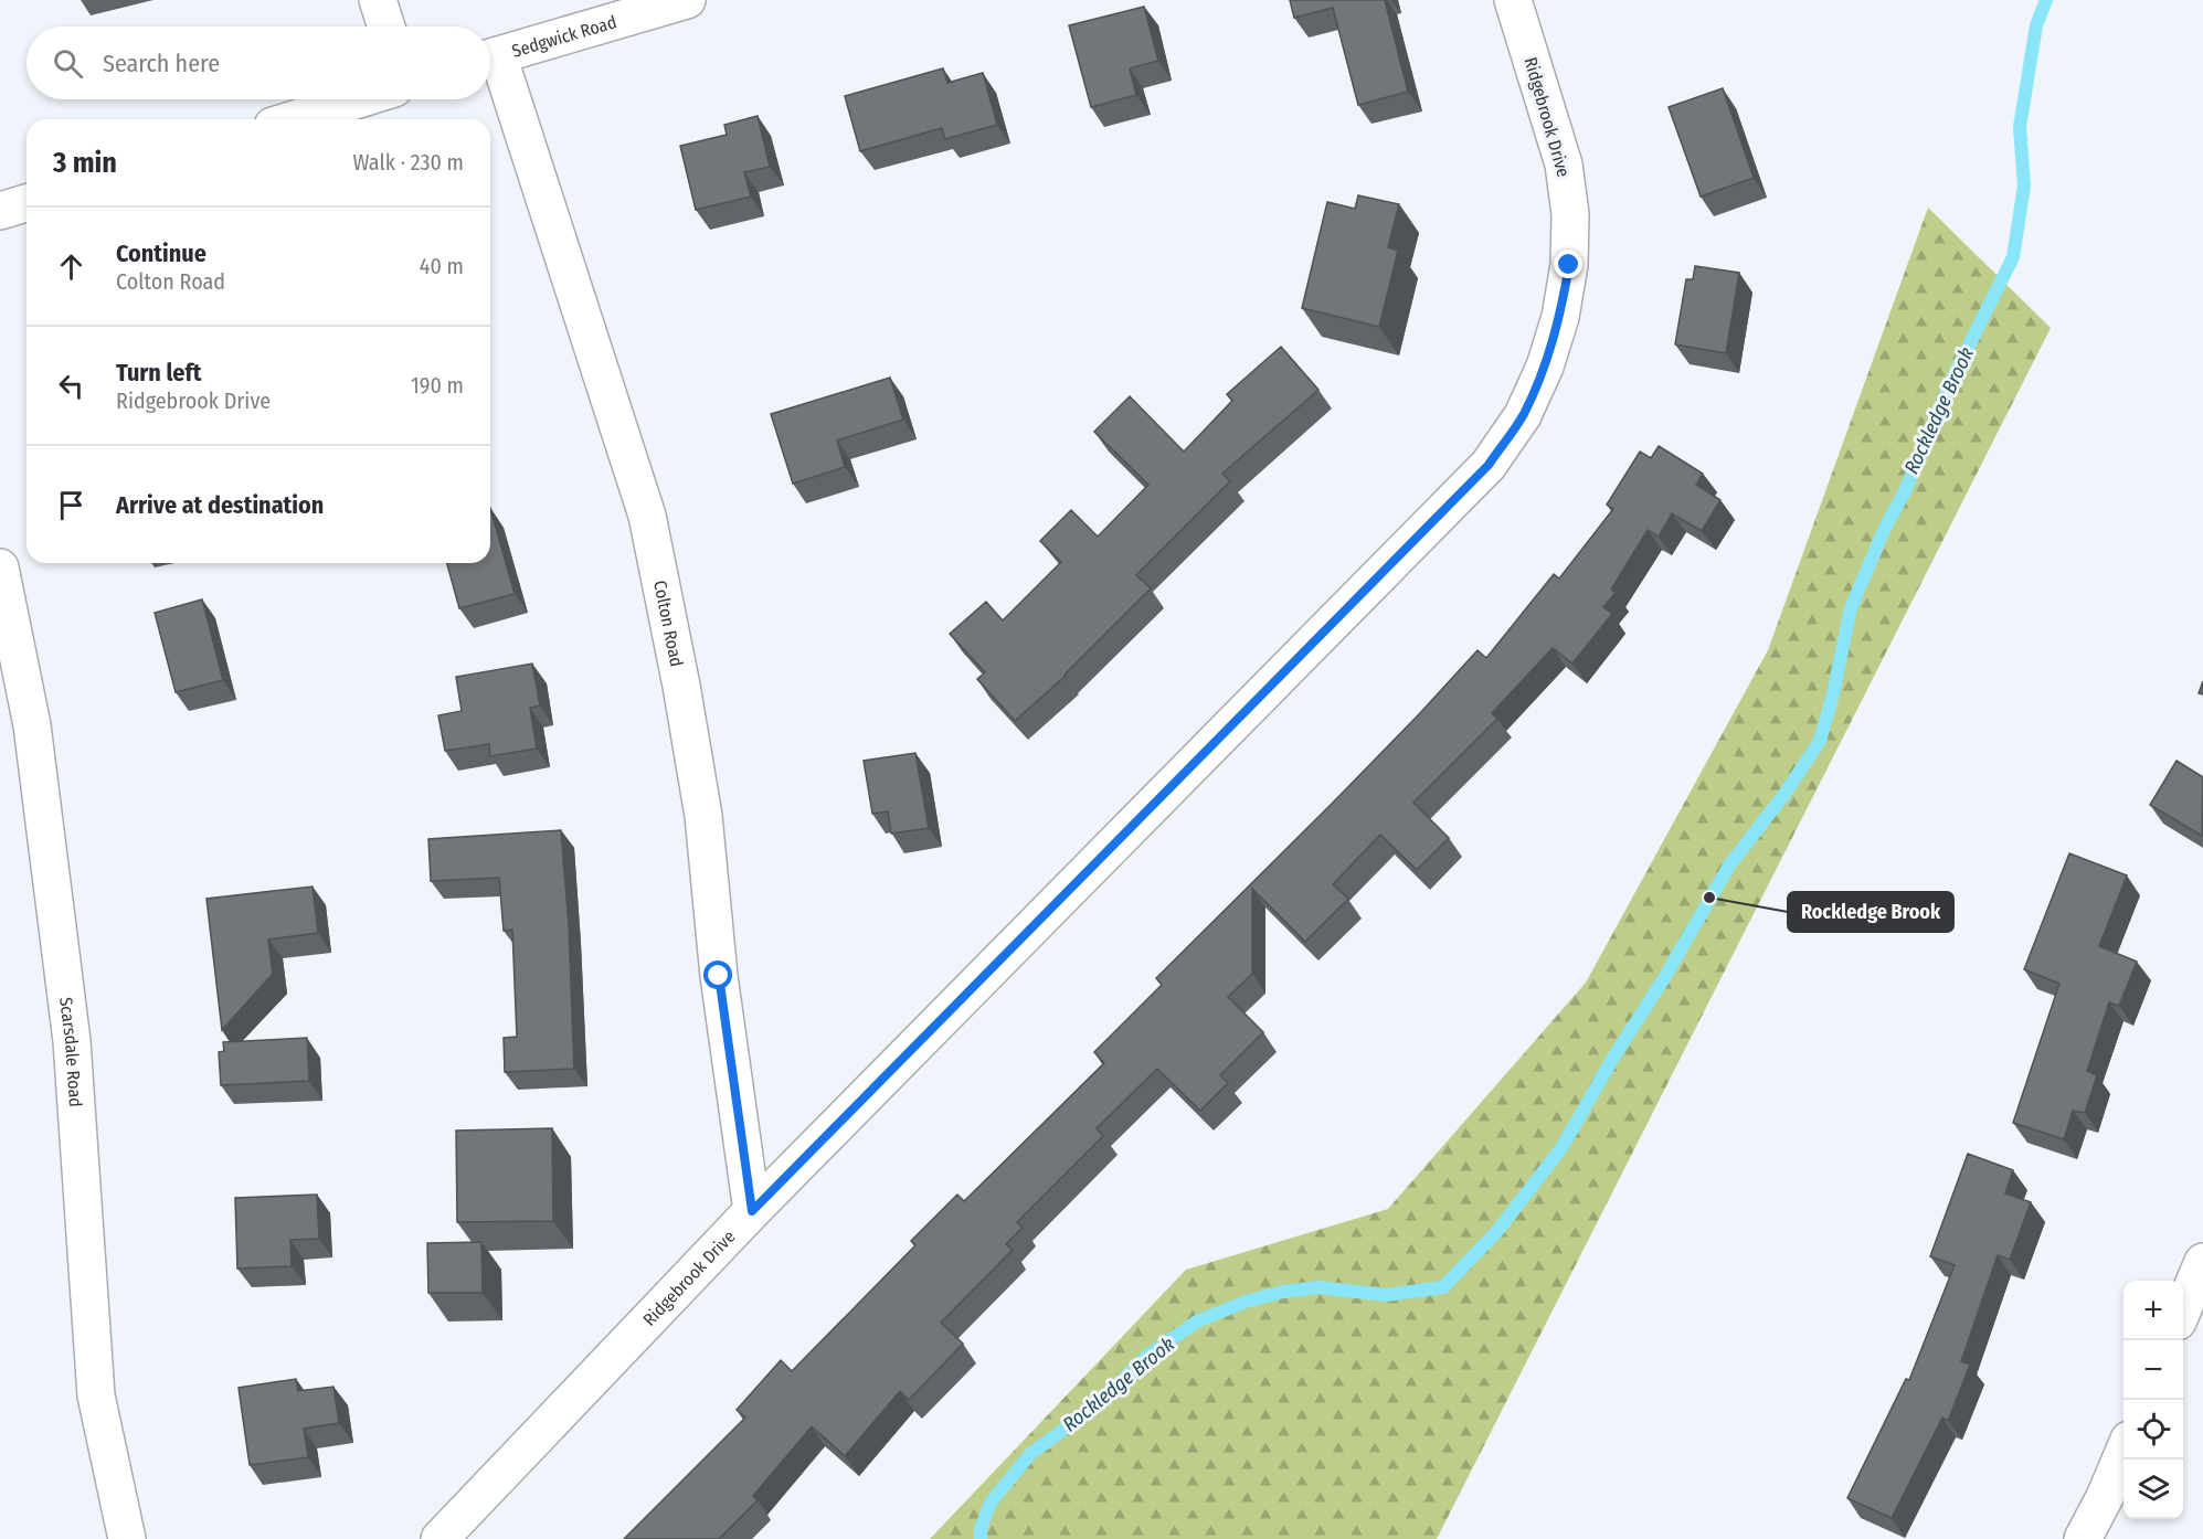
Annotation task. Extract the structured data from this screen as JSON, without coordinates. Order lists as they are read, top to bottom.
{
  "streets": {
    "street": [
      "Sedgwick Road",
      "Ridgebrook Drive",
      "Colton Road",
      "Scarsdale Road"
    ]
  },
  "crossings": [
    ["Ridgebrook Drive", "Colton Road"]
  ],
  "water": ["Rockledge Brook"],
  "places": ["Rockledge Brook"],
  "page": {
    "search": "Search here",
    "heading": ["3 min", "Walk · 230 m"],
    "list": [
      ["Continue", "Colton Road", "40 m"],
      ["Turn left", "Ridgebrook Drive", "190 m"],
      "Arrive at destination"
    ],
    "map_buttons": ["+", "−"]
  }
}
